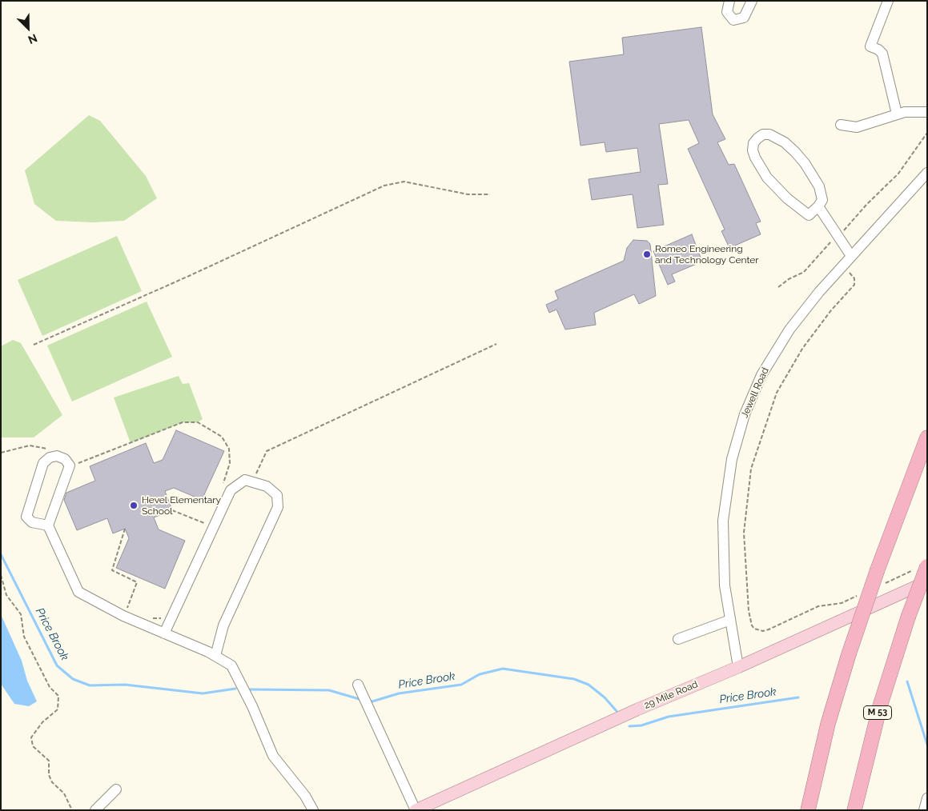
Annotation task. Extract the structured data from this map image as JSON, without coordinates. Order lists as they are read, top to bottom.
{
  "streets": {
    "highway": ["M 53"],
    "main road": ["29 Mile Road"],
    "street": ["Jewell Road"]
  },
  "crossings": [
    ["Jewell Road", "29 Mile Road"]
  ],
  "water": ["Price Brook"],
  "places": ["Romeo Engineering and Technology Center", "Hevel Elementary School"],
  "north": "bottom right"
}
